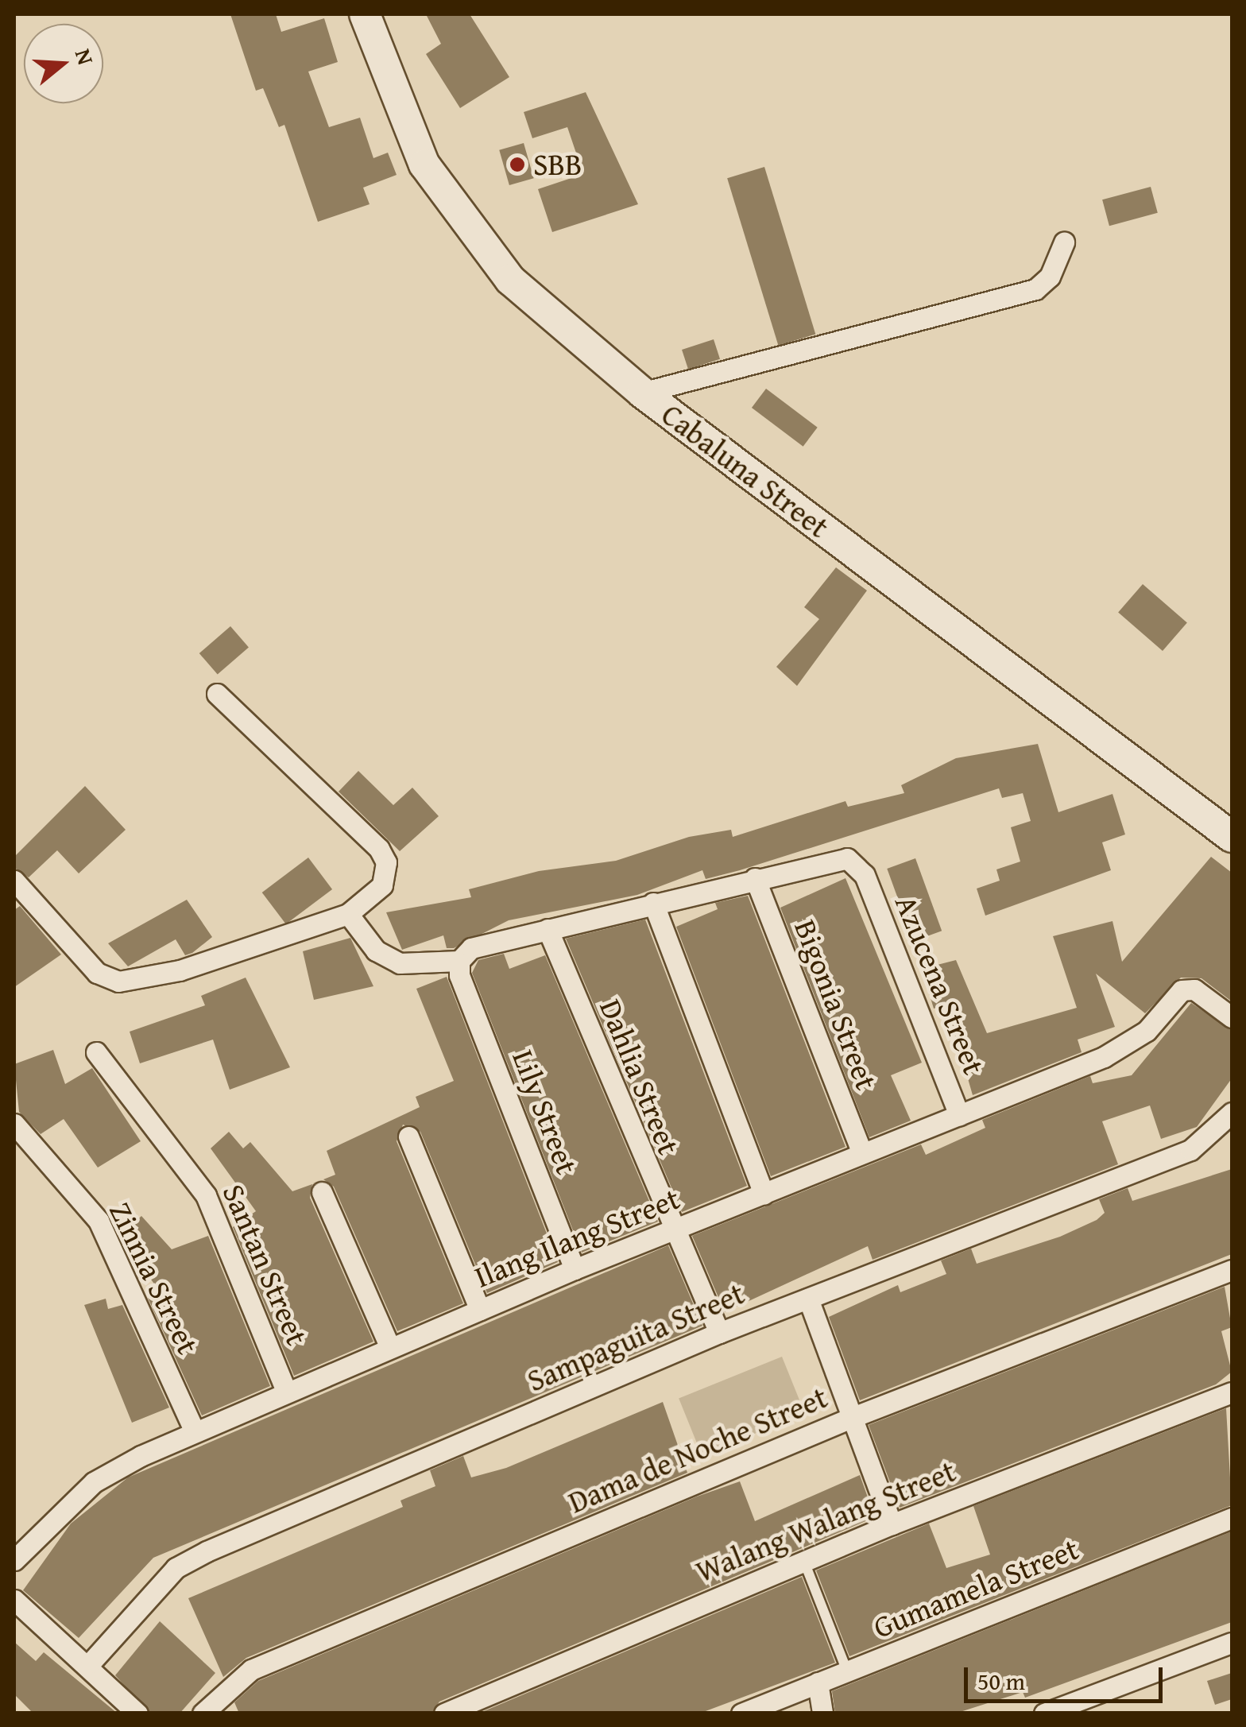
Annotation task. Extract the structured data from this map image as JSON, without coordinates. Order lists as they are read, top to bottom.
{
  "streets": {
    "main road": ["Cabaluna Street"],
    "street": [
      "Azucena Street",
      "Bigonia Street",
      "Dahlia Street",
      "Lily Street",
      "Ilang Ilang Street",
      "Santan Street",
      "Zinnia Street",
      "Sampaguita Street",
      "Dama de Noche Street",
      "Walang Walang Street",
      "Gumamela Street"
    ]
  },
  "crossings": [
    ["Azucena Street", "Bigonia Street"],
    ["Azucena Street", "Ilang Ilang Street"],
    ["Bigonia Street", "Ilang Ilang Street"],
    ["Dahlia Street", "Ilang Ilang Street"],
    ["Dahlia Street", "Sampaguita Street"],
    ["Lily Street", "Ilang Ilang Street"],
    ["Ilang Ilang Street", "Santan Street"],
    ["Ilang Ilang Street", "Zinnia Street"]
  ],
  "places": ["SBB"],
  "scale_bar": "50 m",
  "north": "right"
}
